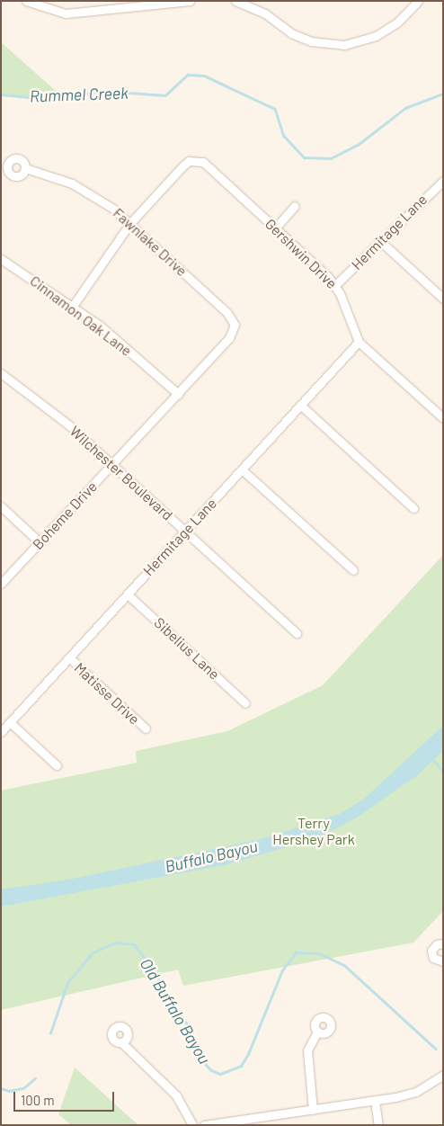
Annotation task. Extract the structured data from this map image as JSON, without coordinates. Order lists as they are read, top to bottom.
{
  "streets": {
    "street": [
      "Hermitage Lane",
      "Fawnlake Drive",
      "Gershwin Drive",
      "Cinnamon Oak Lane",
      "Wilchester Boulevard",
      "Boheme Drive",
      "Sibelius Lane",
      "Matisse Drive"
    ]
  },
  "crossings": [
    ["Hermitage Lane", "Gershwin Drive"],
    ["Hermitage Lane", "Wilchester Boulevard"],
    ["Hermitage Lane", "Sibelius Lane"],
    ["Hermitage Lane", "Matisse Drive"],
    ["Fawnlake Drive", "Gershwin Drive"],
    ["Fawnlake Drive", "Boheme Drive"],
    ["Cinnamon Oak Lane", "Boheme Drive"],
    ["Wilchester Boulevard", "Boheme Drive"]
  ],
  "water": ["Rummel Creek", "Buffalo Bayou", "Old Buffalo Bayou"],
  "parks": ["Terry Hershey Park"],
  "scale_bar": "100 m"
}
